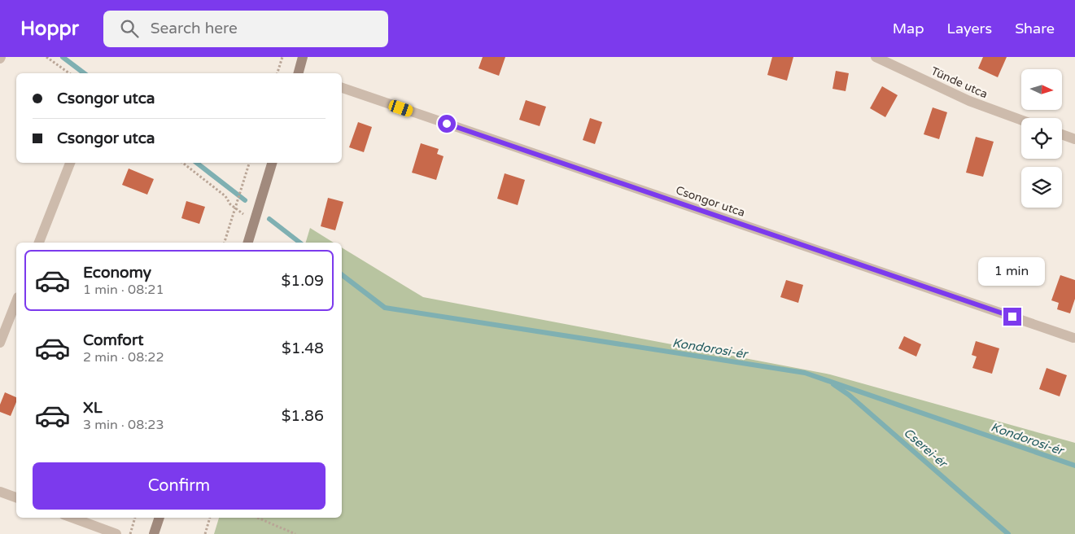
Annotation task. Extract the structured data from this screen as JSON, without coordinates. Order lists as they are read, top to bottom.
{
  "streets": {
    "street": ["Tünde utca", "Csongor utca"]
  },
  "water": ["Kondorosi-ér", "Cserei-ér"],
  "north": "right",
  "page": {
    "header": "Hoppr",
    "search": "Search here",
    "nav": ["Map", "Layers", "Share"],
    "banner": ["Csongor utca", "Csongor utca"],
    "list": [
      {
        "name": "Economy",
        "note": "1 min · 08:21",
        "value": "$1.09"
      },
      {
        "name": "Comfort",
        "note": "2 min · 08:22",
        "value": "$1.48"
      },
      {
        "name": "XL",
        "note": "3 min · 08:23",
        "value": "$1.86"
      }
    ],
    "bubble": "1 min",
    "buttons": "Confirm"
  }
}
